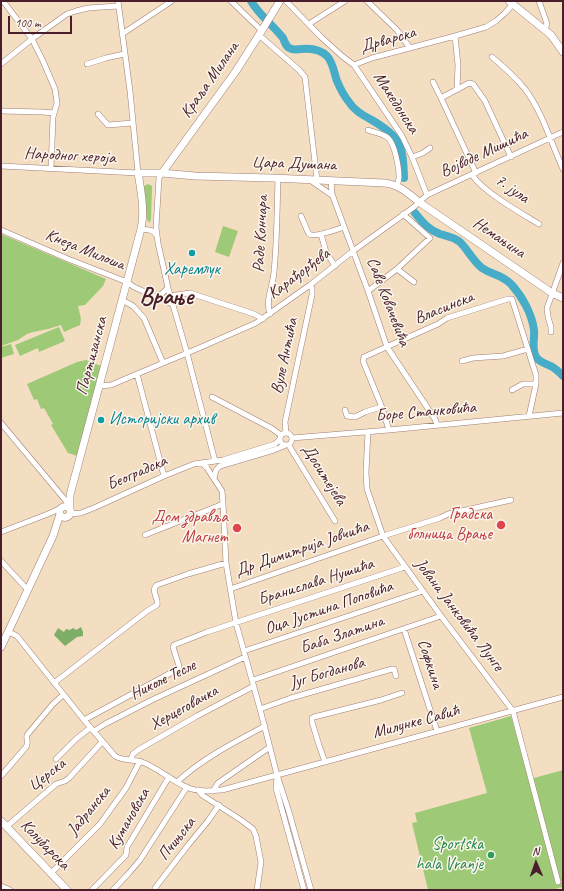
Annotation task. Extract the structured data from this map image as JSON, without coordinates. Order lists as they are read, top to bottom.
{
  "streets": {
    "main road": [
      "Краља Милана",
      "Цара Душана",
      "Немањина",
      "Партизанска",
      "Колубарска"
    ],
    "street": [
      "Дрварска",
      "Македонска",
      "Војводе Мишића",
      "Народног хероја",
      "7. јула",
      "Раде Кончара",
      "Кнеза Милоша",
      "Карађорђева",
      "Саве Ковачевића",
      "Власинска",
      "Вуле Антића",
      "Боре Станковића",
      "Београдска",
      "Доситејева",
      "Др Димитрија Јовчића",
      "Бранислава Нушића",
      "Оца Јустина Поповића",
      "Јована Јанковића Лунге",
      "Баба Златина",
      "Софкина",
      "Југ Богданова",
      "Николе Тесле",
      "Херцеговачка",
      "Милунке Савић",
      "Церска",
      "Јадранска",
      "Кумановска",
      "Пчињска"
    ]
  },
  "crossings": [
    ["Дрварска", "Македонска"],
    ["Краља Милана", "Цара Душана"],
    ["Македонска", "Војводе Мишића"],
    ["Војводе Мишића", "Цара Душана"],
    ["Војводе Мишића", "7. јула"],
    ["Војводе Мишића", "Немањина"],
    ["Војводе Мишића", "Карађорђева"],
    ["Народног хероја", "Цара Душана"],
    ["Народног хероја", "Партизанска"],
    ["Цара Душана", "Раде Кончара"],
    ["Цара Душана", "Немањина"],
    ["Цара Душана", "Карађорђева"],
    ["Цара Душана", "Саве Ковачевића"],
    ["Цара Душана", "Партизанска"],
    ["Раде Кончара", "Карађорђева"],
    ["Немањина", "Карађорђева"],
    ["Кнеза Милоша", "Партизанска"],
    ["Карађорђева", "Саве Ковачевића"],
    ["Карађорђева", "Партизанска"],
    ["Карађорђева", "Вуле Антића"],
    ["Саве Ковачевића", "Власинска"],
    ["Саве Ковачевића", "Боре Станковића"],
    ["Партизанска", "Београдска"],
    ["Вуле Антића", "Боре Станковића"],
    ["Вуле Антића", "Београдска"],
    ["Вуле Антића", "Доситејева"],
    ["Боре Станковића", "Београдска"],
    ["Боре Станковића", "Доситејева"],
    ["Боре Станковића", "Јована Јанковића Лунге"],
    ["Београдска", "Доситејева"],
    ["Др Димитрија Јовчића", "Јована Јанковића Лунге"],
    ["Бранислава Нушића", "Јована Јанковића Лунге"],
    ["Оца Јустина Поповића", "Јована Јанковића Лунге"],
    ["Оца Јустина Поповића", "Николе Тесле"],
    ["Јована Јанковића Лунге", "Баба Златина"],
    ["Јована Јанковића Лунге", "Милунке Савић"],
    ["Баба Златина", "Софкина"],
    ["Баба Златина", "Херцеговачка"],
    ["Софкина", "Милунке Савић"],
    ["Церска", "Колубарска"],
    ["Јадранска", "Колубарска"]
  ],
  "districts": ["Врање"],
  "places": [
    "Харемлук",
    "Историјски архив",
    "Градска болница Врање",
    "Дом здравља Магнет",
    "Sportska hala Vranje"
  ],
  "scale_bar": "100 m",
  "north": "top"
}
